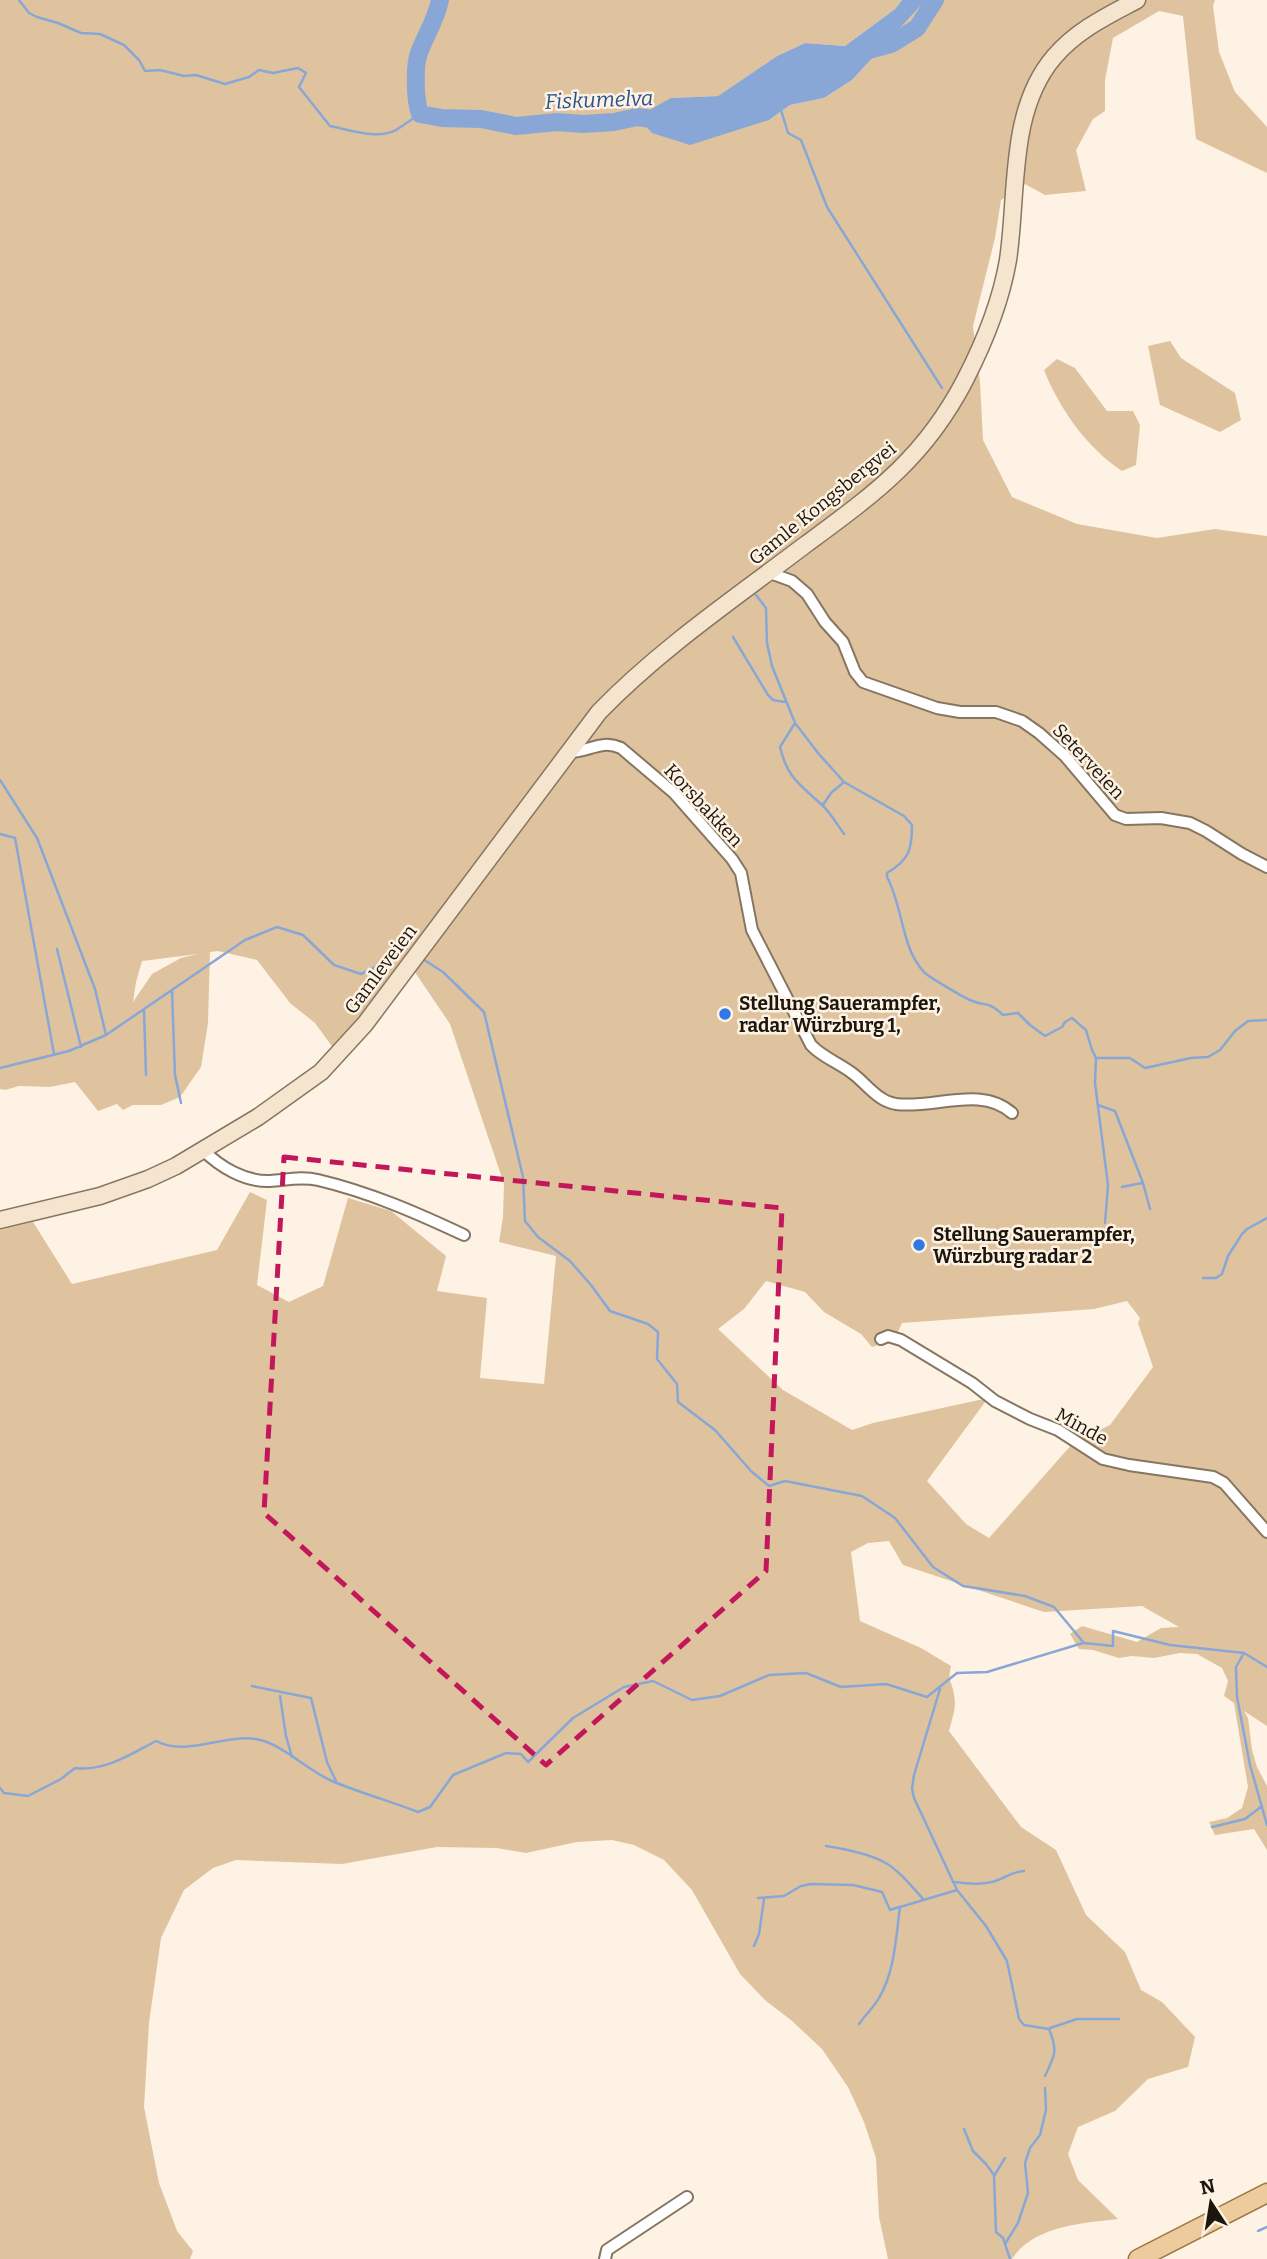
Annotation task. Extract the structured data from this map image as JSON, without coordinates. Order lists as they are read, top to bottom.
{
  "streets": {
    "main road": ["Gamle Kongsbergvei", "Gamleveien"],
    "street": ["Seterveien", "Korsbakken", "Minde"]
  },
  "crossings": [
    ["Gamle Kongsbergvei", "Seterveien"],
    ["Gamle Kongsbergvei", "Korsbakken"],
    ["Gamle Kongsbergvei", "Gamleveien"]
  ],
  "water": ["Fiskumelva"],
  "places": ["Stellung Sauerampfer, radar Würzburg 1,", "Stellung Sauerampfer, Würzburg radar 2"],
  "north": "top"
}
